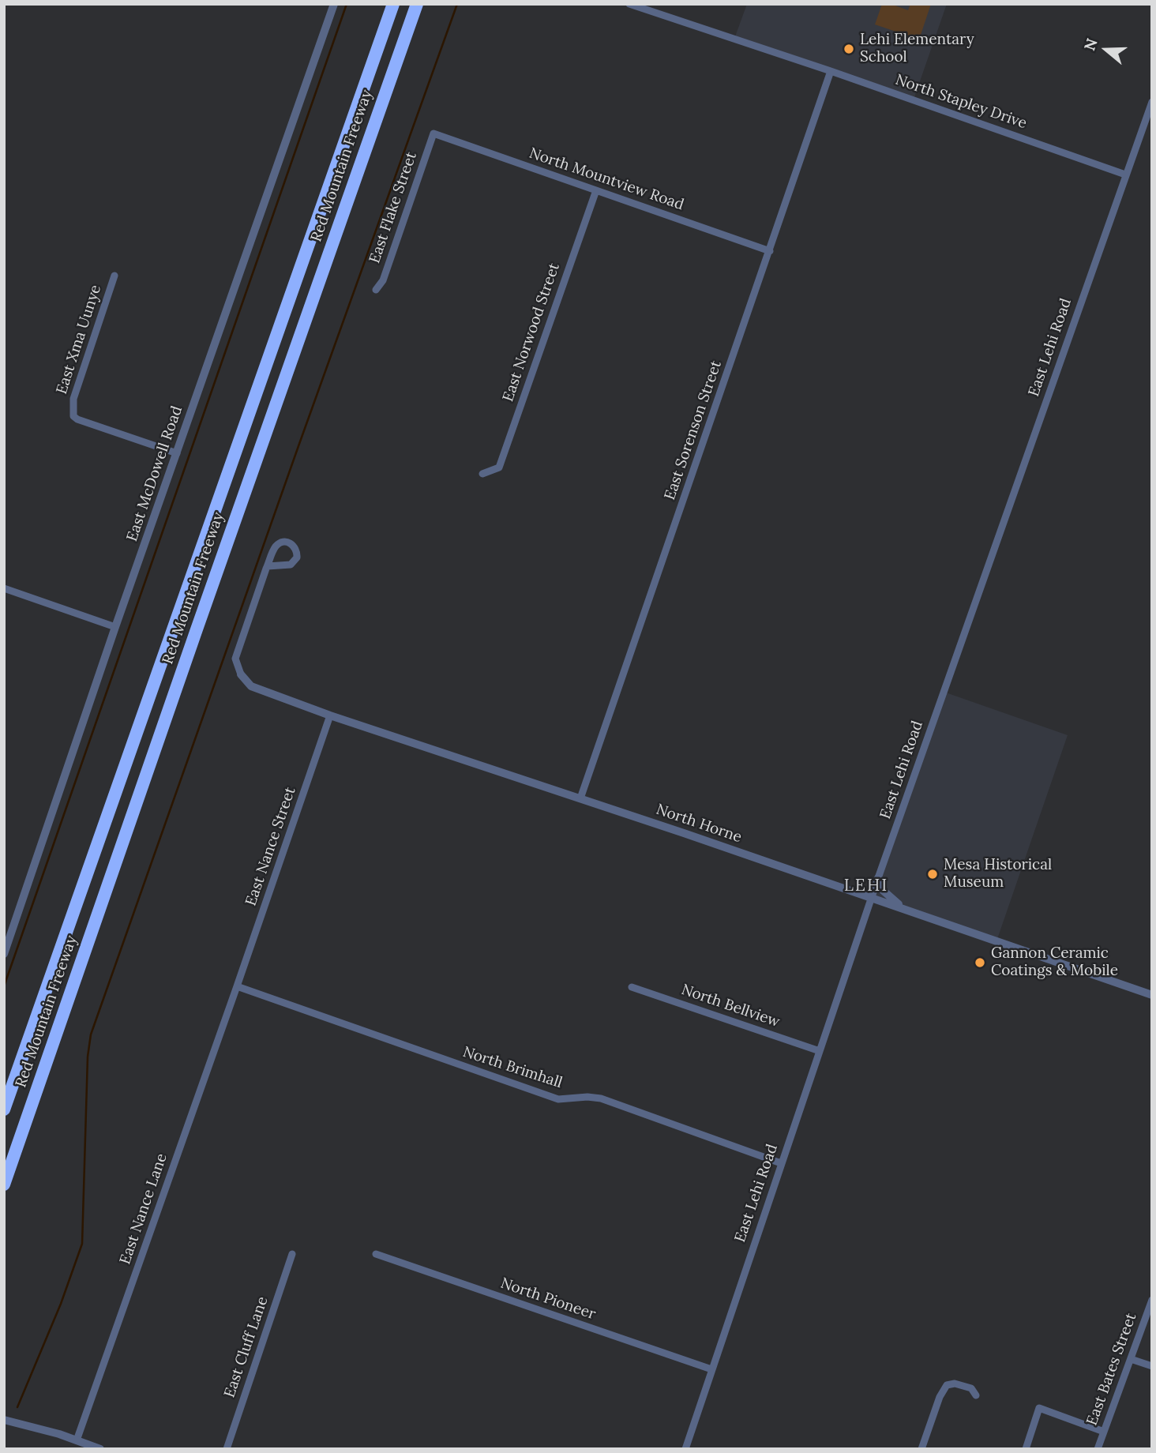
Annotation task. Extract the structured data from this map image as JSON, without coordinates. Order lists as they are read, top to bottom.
{
  "streets": {
    "highway": ["Red Mountain Freeway"],
    "street": [
      "North Stapley Drive",
      "North Mountview Road",
      "East Flake Street",
      "East Norwood Street",
      "East Xma Uunye",
      "East Lehi Road",
      "East Sorenson Street",
      "East McDowell Road",
      "North Horne",
      "East Nance Street",
      "North Bellview",
      "North Brimhall",
      "East Nance Lane",
      "North Pioneer",
      "East Cluff Lane",
      "East Bates Street"
    ]
  },
  "crossings": [
    ["North Stapley Drive", "East Lehi Road"],
    ["North Stapley Drive", "East Sorenson Street"],
    ["North Mountview Road", "East Flake Street"],
    ["North Mountview Road", "East Norwood Street"],
    ["North Mountview Road", "East Sorenson Street"],
    ["East Xma Uunye", "East McDowell Road"],
    ["East Lehi Road", "North Horne"],
    ["East Lehi Road", "North Bellview"],
    ["East Lehi Road", "North Brimhall"],
    ["East Lehi Road", "North Pioneer"],
    ["East Sorenson Street", "North Horne"],
    ["North Horne", "East Nance Street"],
    ["East Nance Street", "North Brimhall"],
    ["East Nance Street", "East Nance Lane"],
    ["North Brimhall", "East Nance Lane"]
  ],
  "districts": ["LEHI"],
  "places": ["Lehi Elementary School", "Mesa Historical Museum", "Gannon Ceramic Coatings & Mobile"],
  "north": "left"
}
